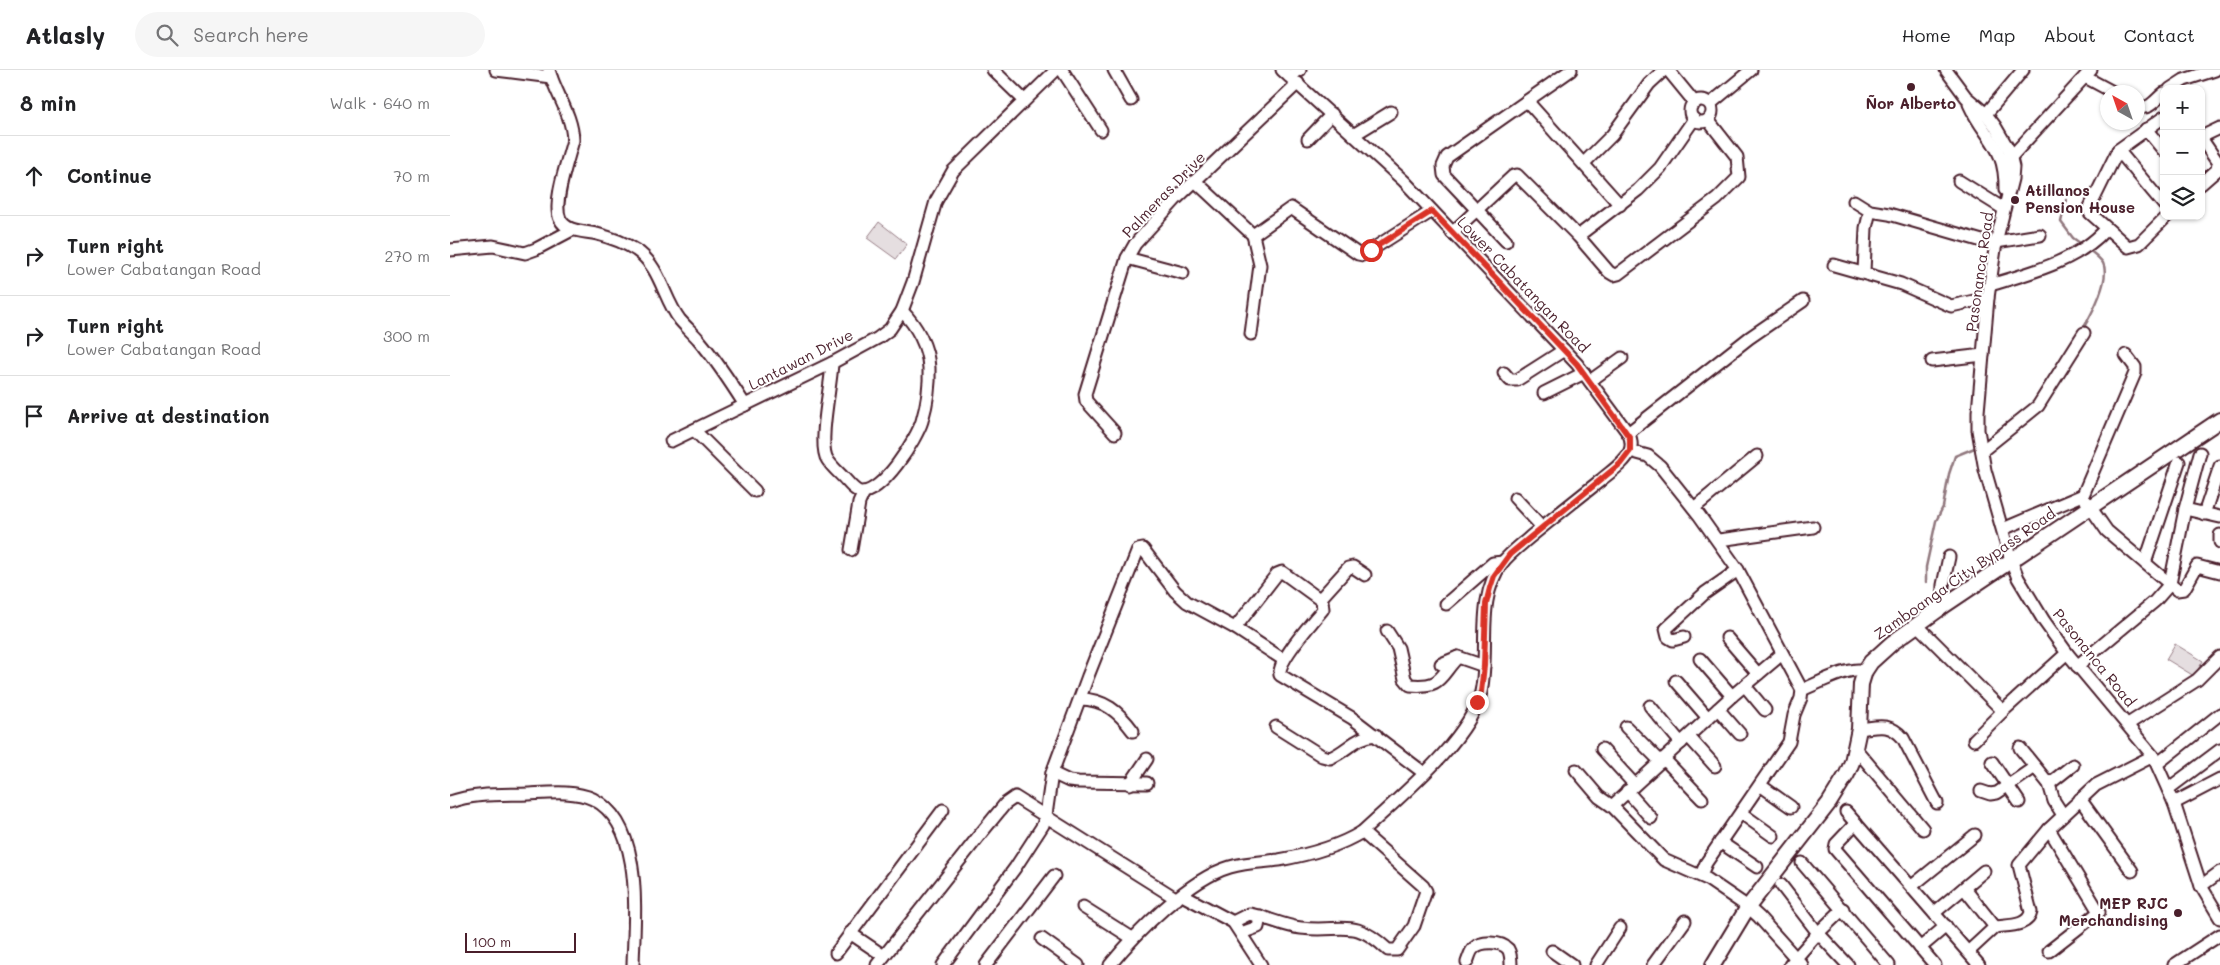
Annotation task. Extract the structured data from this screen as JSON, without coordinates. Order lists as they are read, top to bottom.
{
  "streets": {
    "main road": ["Zamboanga City Bypass Road"],
    "street": [
      "Palmeras Drive",
      "Pasonanca Road",
      "Lower Cabatangan Road",
      "Lantawan Drive"
    ]
  },
  "crossings": [
    ["Palmeras Drive", "Lower Cabatangan Road"],
    ["Pasonanca Road", "Zamboanga City Bypass Road"]
  ],
  "places": ["Ñor Alberto", "Atillanos Pension House", "MEP RJC Merchandising"],
  "scale_bar": "100 m",
  "north": "top left",
  "page": {
    "header": "Atlasly",
    "search": "Search here",
    "nav": [
      "Home",
      "Map",
      "About",
      "Contact"
    ],
    "heading": ["8 min", "Walk · 640 m"],
    "map_buttons": ["+", "−"],
    "list": [
      ["Continue", "70 m"],
      ["Turn right", "Lower Cabatangan Road", "270 m"],
      ["Turn right", "Lower Cabatangan Road", "300 m"],
      "Arrive at destination"
    ],
    "scale": "100 m"
  }
}
